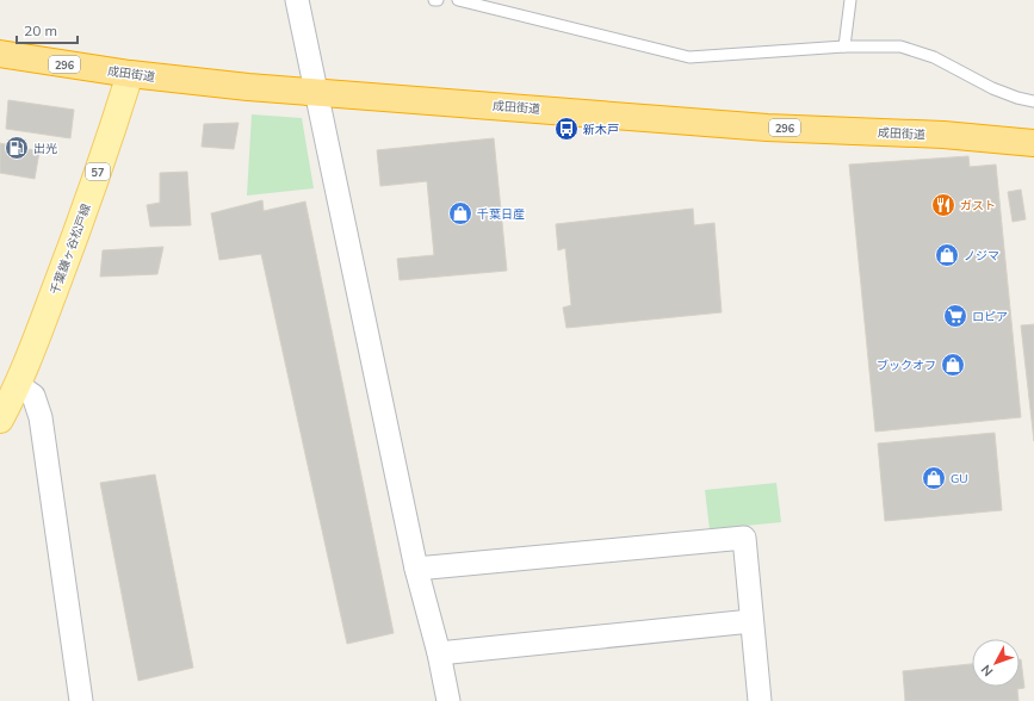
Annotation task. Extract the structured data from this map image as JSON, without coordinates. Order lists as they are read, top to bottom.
{
  "streets": {
    "highway": ["296", "成田街道"],
    "main road": ["57", "千葉鎌ヶ谷松戸線"]
  },
  "crossings": [
    ["成田街道", "千葉鎌ヶ谷松戸線"]
  ],
  "places": {
    "bus stop": ["新木戸"],
    "fuel station": ["出光"],
    "restaurant": ["ガスト"],
    "shop": [
      "千葉日産",
      "ノジマ",
      "ブックオフ",
      "GU"
    ],
    "supermarket": ["ロピア"]
  },
  "scale_bar": "20 m",
  "north": "bottom left"
}
